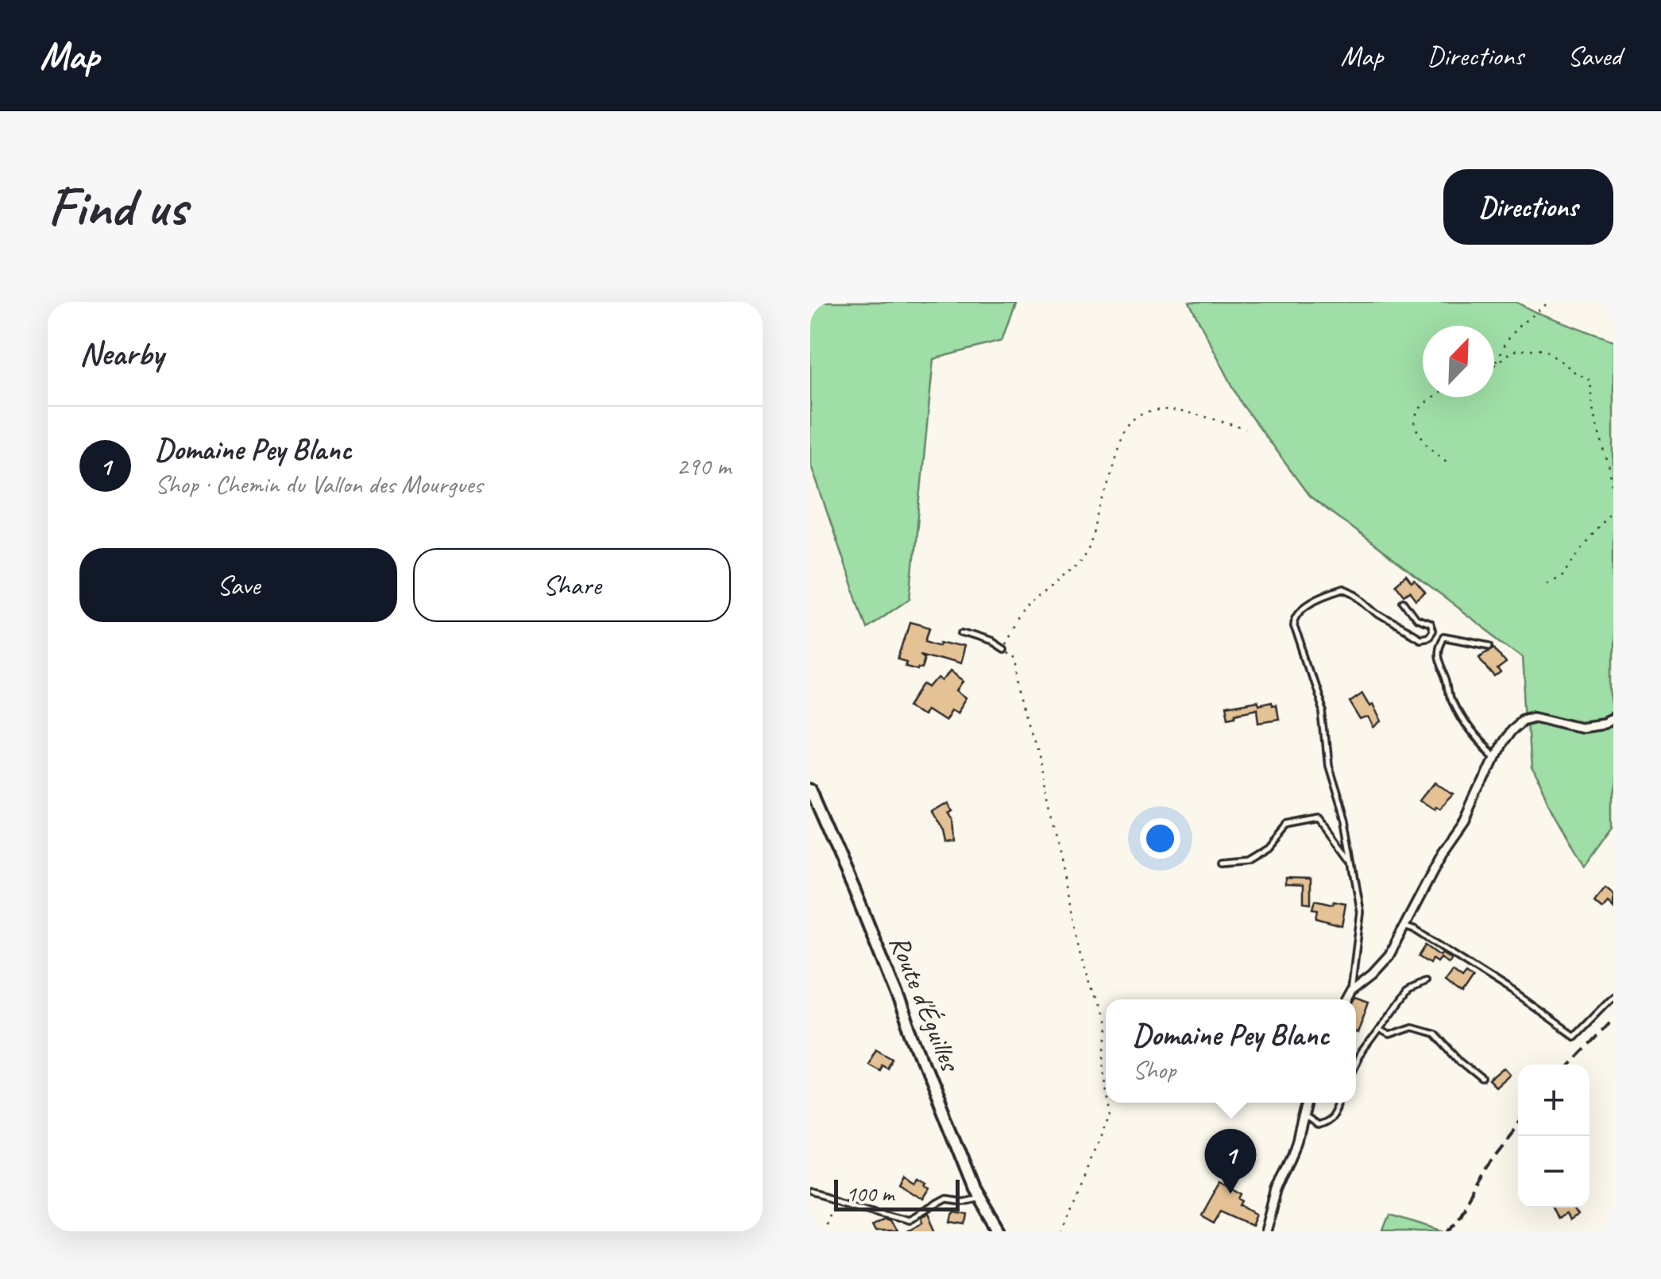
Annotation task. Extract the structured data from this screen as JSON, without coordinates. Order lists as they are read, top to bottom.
{
  "streets": {
    "street": ["Route d'Éguilles"]
  },
  "scale_bar": "100 m",
  "north": "top right",
  "page": {
    "header": "Map",
    "nav": ["Map", "Directions", "Saved"],
    "buttons": [
      "Directions",
      ["Save", "Share"]
    ],
    "title": "Find us",
    "heading": "Nearby",
    "list": [
      {
        "mark": "1",
        "name": "Domaine Pey Blanc",
        "note": "Shop · Chemin du Vallon des Mourgues",
        "value": "290 m"
      }
    ],
    "popup": ["Domaine Pey Blanc", "Shop"],
    "map_buttons": ["+", "−"],
    "pins": "1",
    "scale": "100 m"
  }
}
